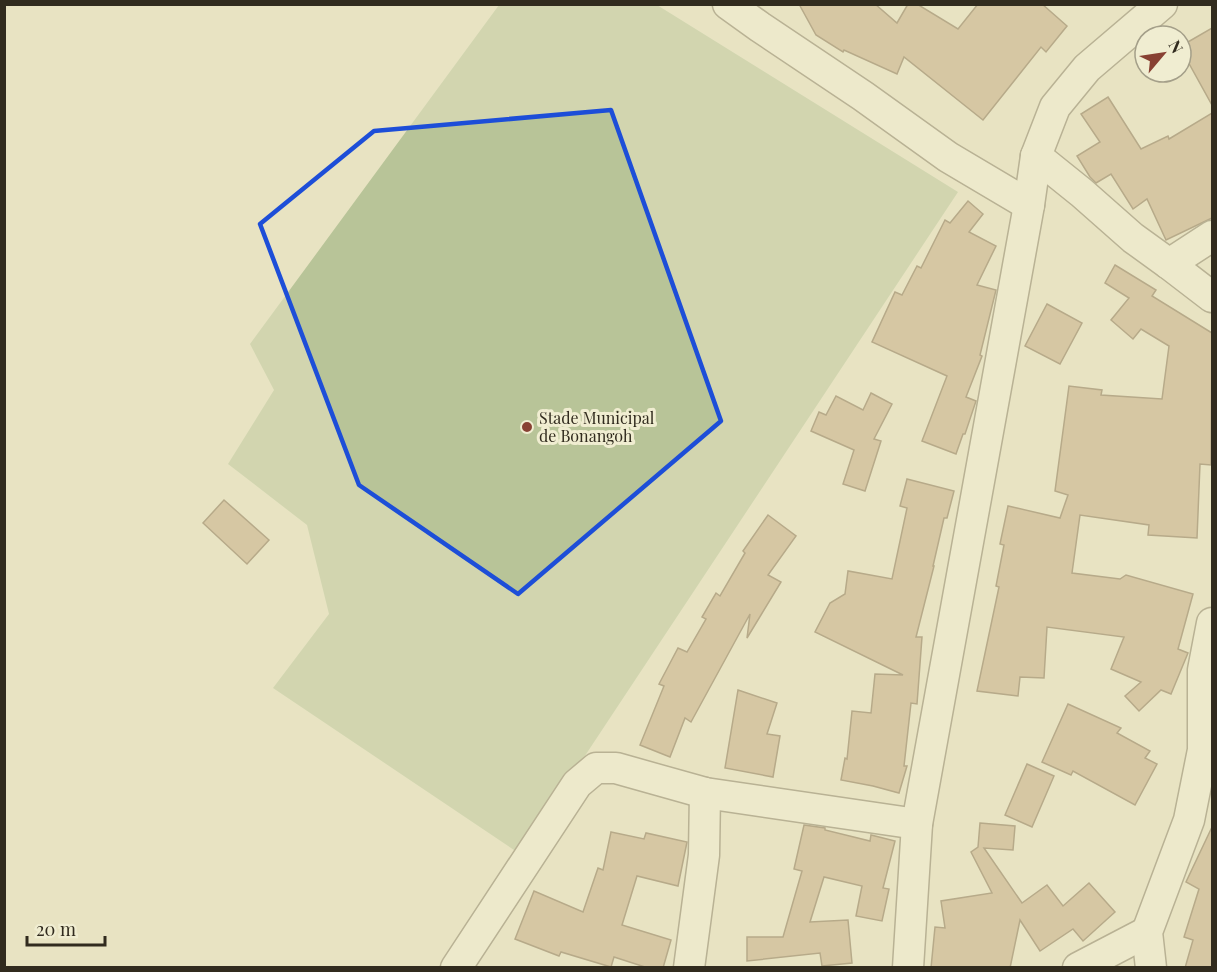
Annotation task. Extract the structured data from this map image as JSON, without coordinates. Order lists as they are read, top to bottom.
{
  "places": ["Stade Municipal de Bonangoh"],
  "scale_bar": "20 m",
  "north": "top right"
}
